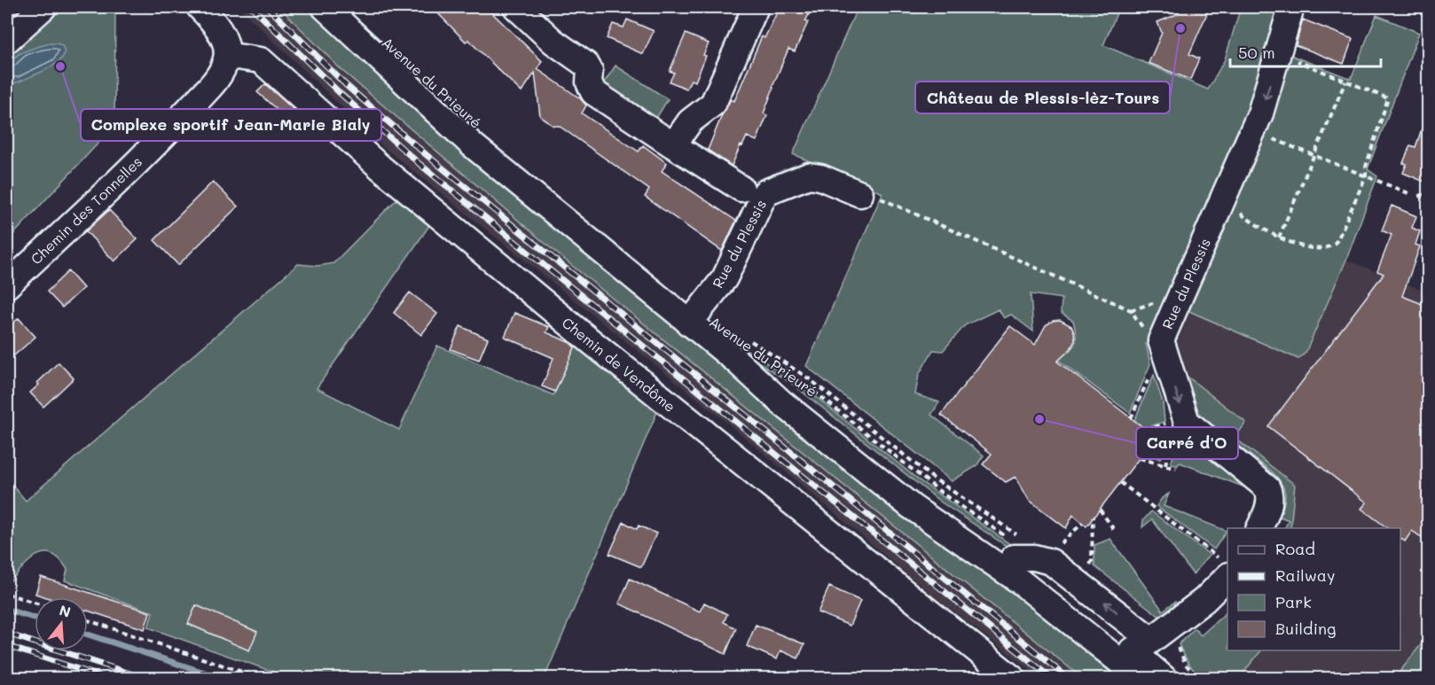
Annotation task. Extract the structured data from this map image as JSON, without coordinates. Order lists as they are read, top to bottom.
{
  "streets": {
    "street": [
      "Avenue du Prieuré",
      "Chemin des Tonnelles",
      "Rue du Plessis",
      "Chemin de Vendôme"
    ]
  },
  "crossings": [
    ["Avenue du Prieuré", "Rue du Plessis"],
    ["Chemin des Tonnelles", "Chemin de Vendôme"]
  ],
  "one_way": ["Rue du Plessis"],
  "places": ["Château de Plessis-lèz-Tours", "Complexe sportif Jean-Marie Bialy", "Carré d'O"],
  "legend": [
    "Road",
    "Railway",
    "Park",
    "Building"
  ],
  "scale_bar": "50 m",
  "north": "top"
}
